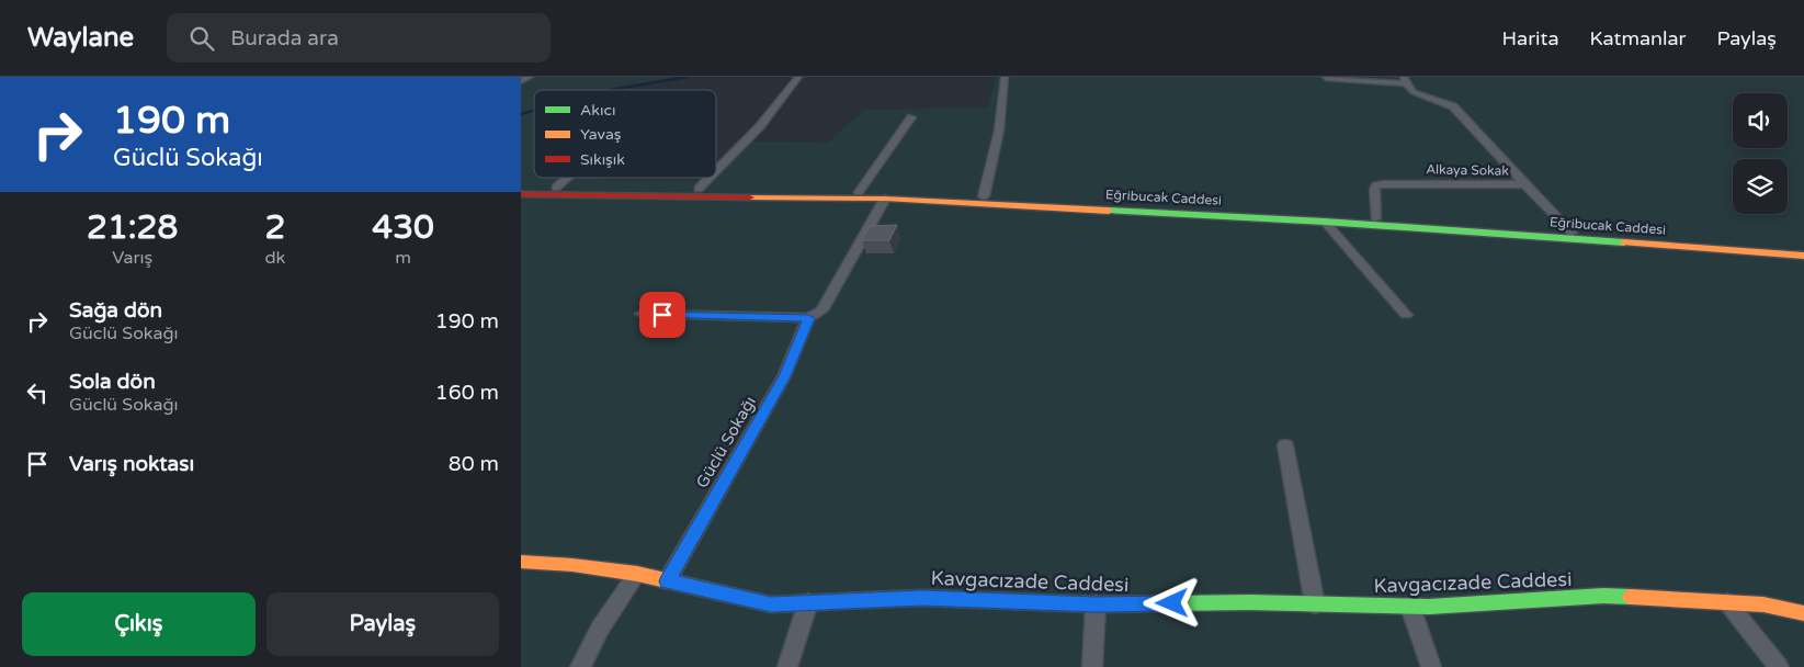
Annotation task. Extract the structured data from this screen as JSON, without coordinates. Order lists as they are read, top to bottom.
{
  "streets": {
    "main road": ["Eğribucak Caddesi", "Kavgacızade Caddesi"],
    "street": ["Alkaya Sokak", "Güclü Sokağı"]
  },
  "crossings": [
    ["Alkaya Sokak", "Eğribucak Caddesi"],
    ["Eğribucak Caddesi", "Güclü Sokağı"],
    ["Güclü Sokağı", "Kavgacızade Caddesi"]
  ],
  "legend": ["Akıcı", "Yavaş", "Sıkışık"],
  "page": {
    "header": "Waylane",
    "search": "Burada ara",
    "nav": ["Harita", "Katmanlar", "Paylaş"],
    "turn": ["190 m", "Güclü Sokağı"],
    "eta": [
      "21:28",
      "Varış",
      "2",
      "dk",
      "430",
      "m"
    ],
    "list": [
      {
        "name": "Sağa dön",
        "note": "Güclü Sokağı",
        "value": "190 m"
      },
      {
        "name": "Sola dön",
        "note": "Güclü Sokağı",
        "value": "160 m"
      },
      {
        "name": "Varış noktası",
        "value": "80 m"
      }
    ],
    "buttons": ["Çıkış", "Paylaş"]
  }
}
